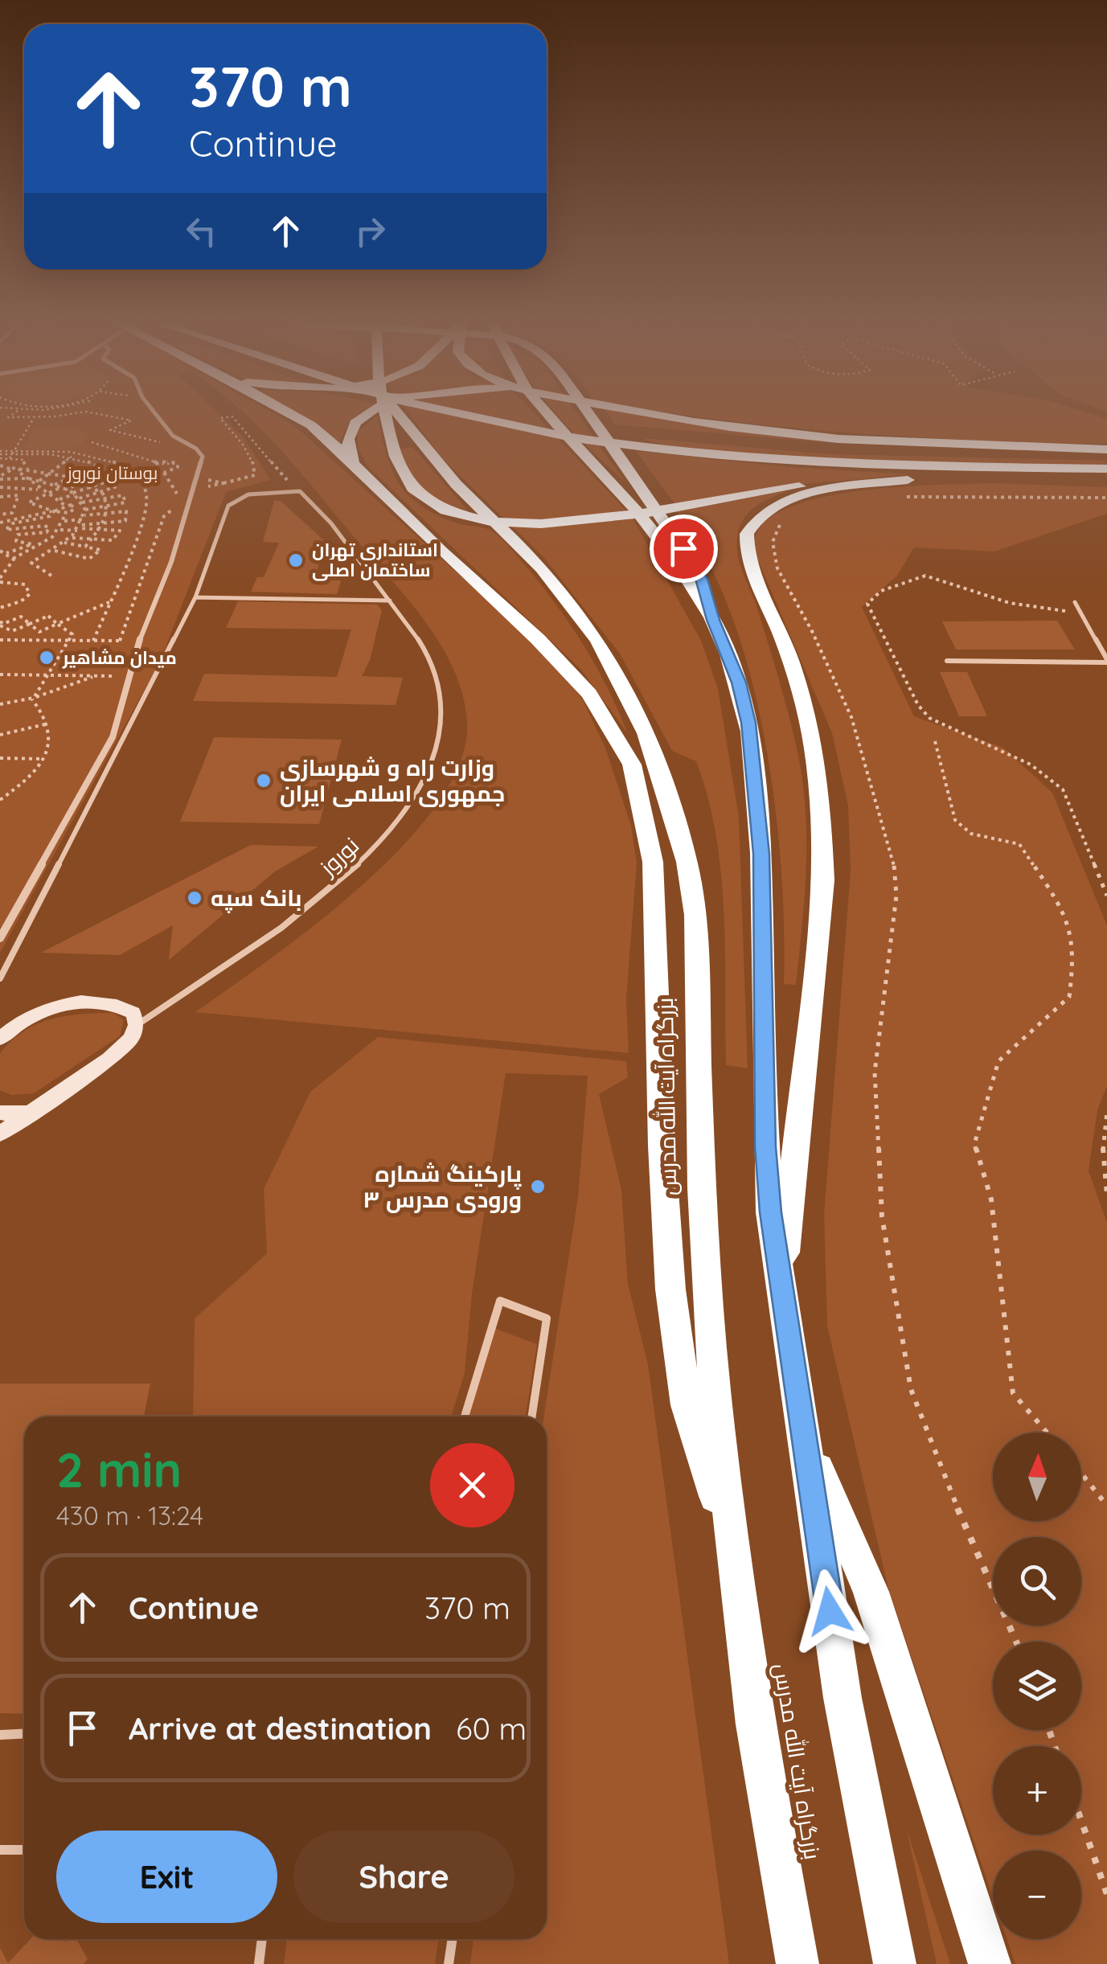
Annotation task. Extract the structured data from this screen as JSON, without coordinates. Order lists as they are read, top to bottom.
{
  "streets": {
    "highway": ["بزرگراه آیت الله مدرس"],
    "lane": ["نوروز"]
  },
  "parks": ["بوستان نوروز"],
  "places": [
    "استانداری تهران ساختمان اصلی",
    "میدان مشاهیر",
    "وزارت راه و شهرسازی جمهوری اسلامی ایران",
    "بانک سپه",
    "پارکینگ شماره ۳ ورودی مدرس"
  ],
  "north": "top",
  "page": {
    "turn": ["370 m", "Continue"],
    "heading": ["2 min", "430 m · 13:24"],
    "map_buttons": ["+", "−"],
    "list": [
      {
        "name": "Continue",
        "value": "370 m"
      },
      {
        "name": "Arrive at destination",
        "value": "60 m"
      }
    ],
    "buttons": ["Exit", "Share"]
  }
}
